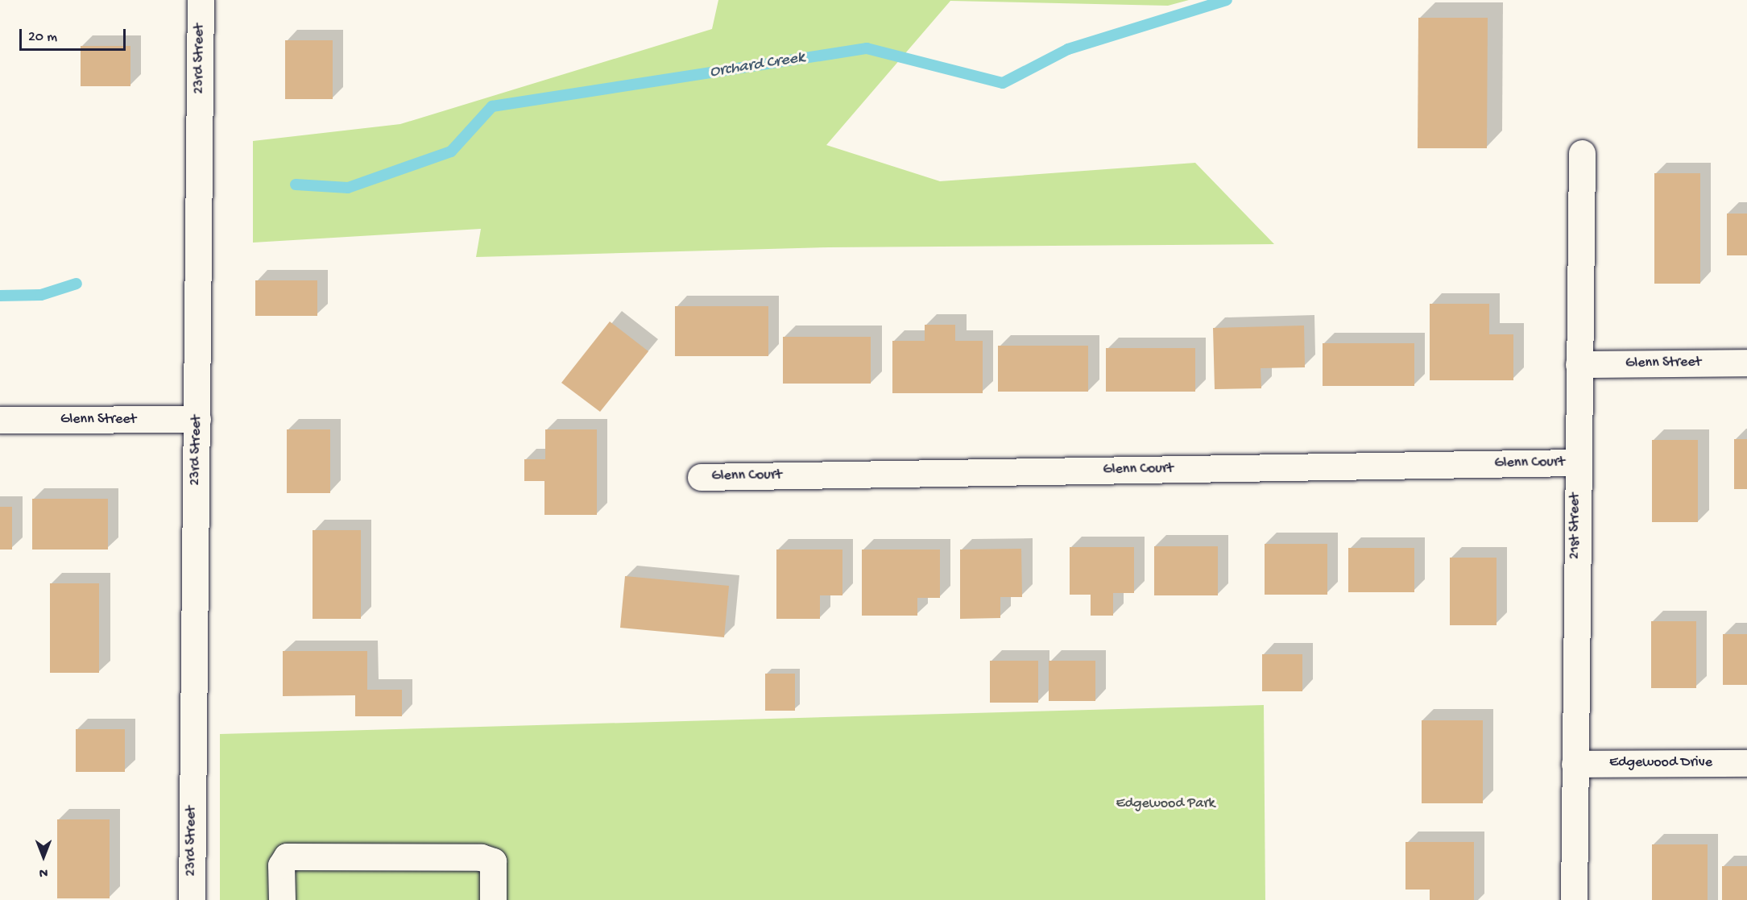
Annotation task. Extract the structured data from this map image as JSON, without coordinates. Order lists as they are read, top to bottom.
{
  "streets": {
    "street": [
      "23rd Street",
      "Glenn Street",
      "Glenn Court",
      "21st Street",
      "Edgewood Drive"
    ]
  },
  "crossings": [
    ["23rd Street", "Glenn Street"],
    ["Glenn Street", "21st Street"],
    ["Glenn Court", "21st Street"],
    ["21st Street", "Edgewood Drive"]
  ],
  "water": ["Orchard Creek"],
  "parks": ["Edgewood Park"],
  "scale_bar": "20 m",
  "north": "bottom"
}
